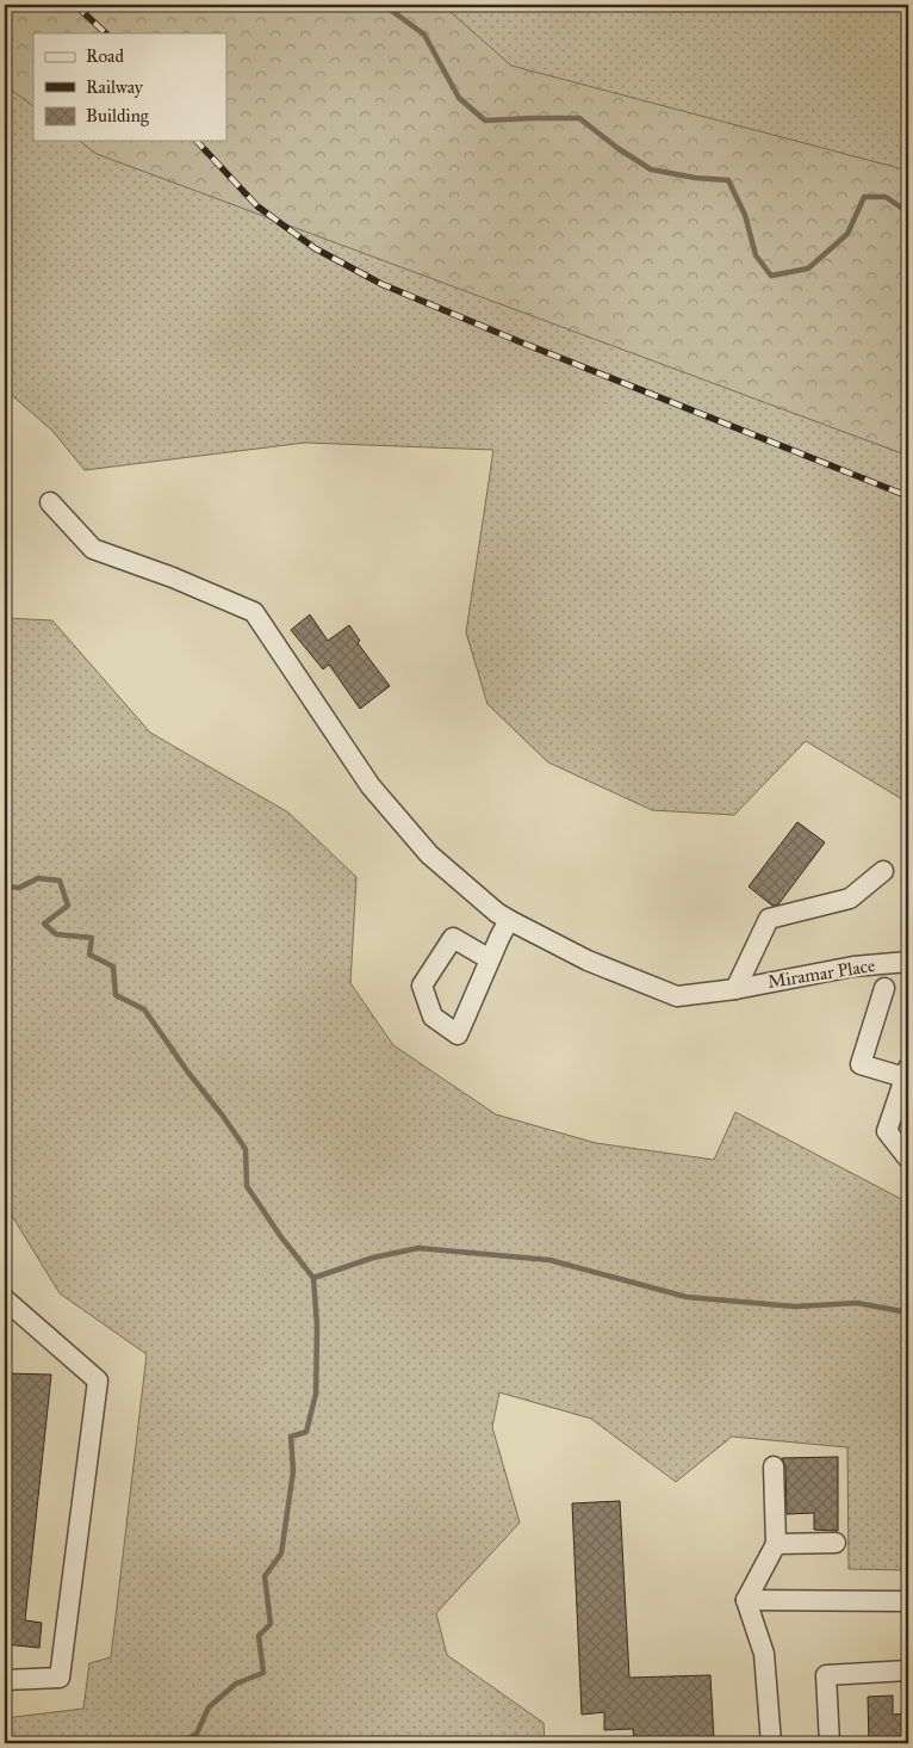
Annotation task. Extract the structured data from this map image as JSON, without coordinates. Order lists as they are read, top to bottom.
{
  "streets": {
    "street": ["Miramar Place"]
  },
  "legend": ["Road", "Railway", "Building"]
}
